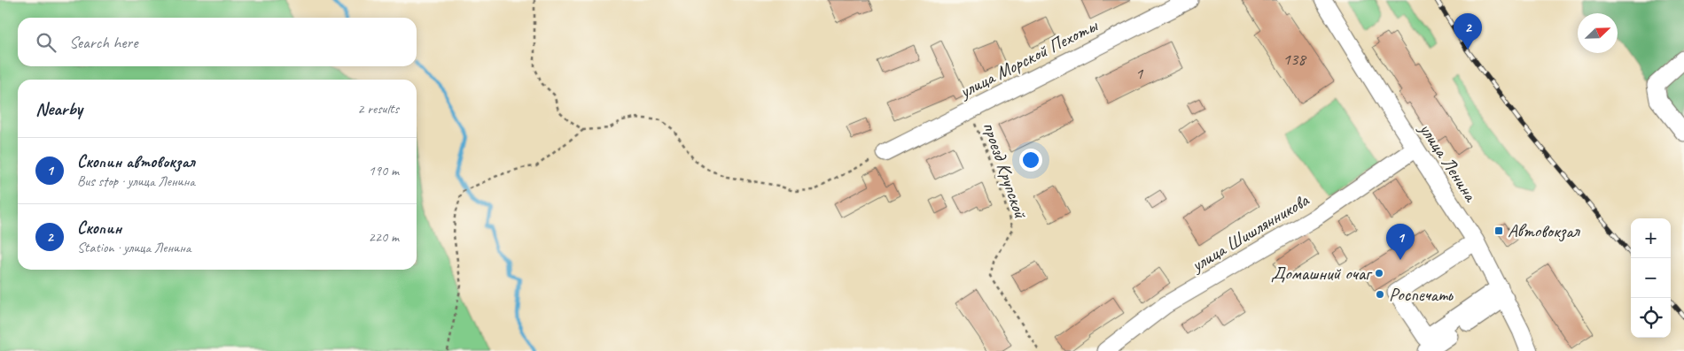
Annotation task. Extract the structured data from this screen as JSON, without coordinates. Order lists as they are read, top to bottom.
{
  "streets": {
    "street": ["улица Морской Пехоты", "улица Ленина", "улица Шишлянникова"],
    "path": ["проезд Крупской"]
  },
  "crossings": [
    ["улица Морской Пехоты", "проезд Крупской"],
    ["улица Ленина", "улица Шишлянникова"]
  ],
  "places": {
    "transit": ["Автовокзал"],
    "other": ["Домашний очаг", "Роспечать"]
  },
  "house_numbers": ["138", "1"],
  "north": "top right",
  "page": {
    "pins": ["2", "1"],
    "search": "Search here",
    "heading": ["Nearby", "2 results"],
    "list": [
      {
        "mark": "1",
        "name": "Скопин автовокзал",
        "note": "Bus stop · улица Ленина",
        "value": "190 m"
      },
      {
        "mark": "2",
        "name": "Скопин",
        "note": "Station · улица Ленина",
        "value": "220 m"
      }
    ],
    "map_buttons": ["+", "−"]
  }
}
